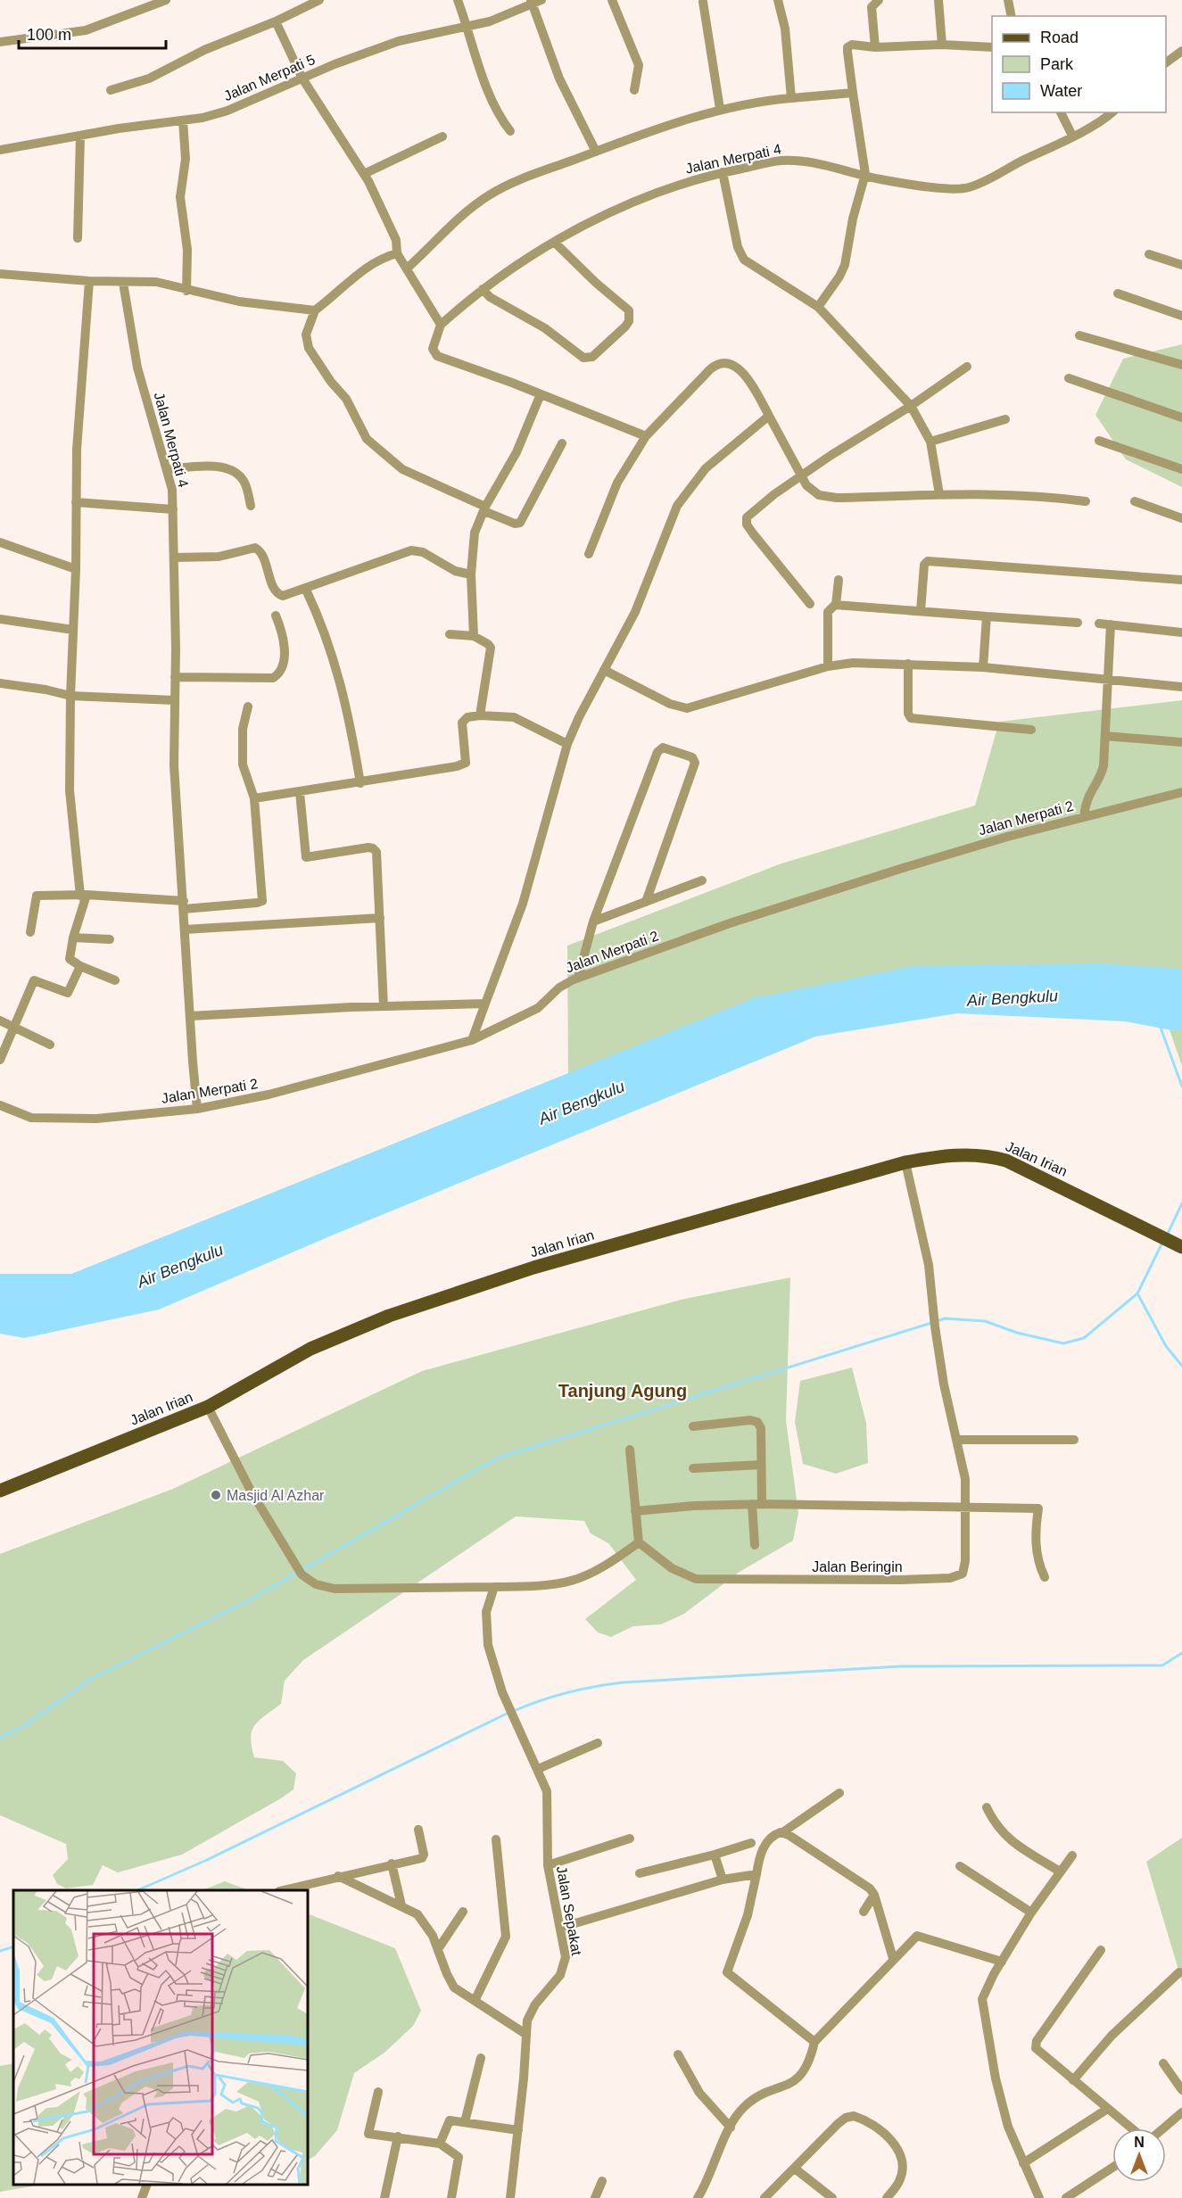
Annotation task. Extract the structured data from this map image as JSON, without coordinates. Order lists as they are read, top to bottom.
{
  "streets": {
    "main road": ["Jalan Irian"],
    "street": [
      "Jalan Merpati 5",
      "Jalan Merpati 4",
      "Jalan Merpati 2",
      "Jalan Beringin",
      "Jalan Sepakat"
    ]
  },
  "crossings": [
    ["Jalan Irian", "Jalan Beringin"]
  ],
  "districts": ["Tanjung Agung"],
  "water": ["Air Bengkulu"],
  "places": ["Masjid Al Azhar"],
  "legend": ["Road", "Park", "Water"],
  "scale_bar": "100 m",
  "north": "top"
}
